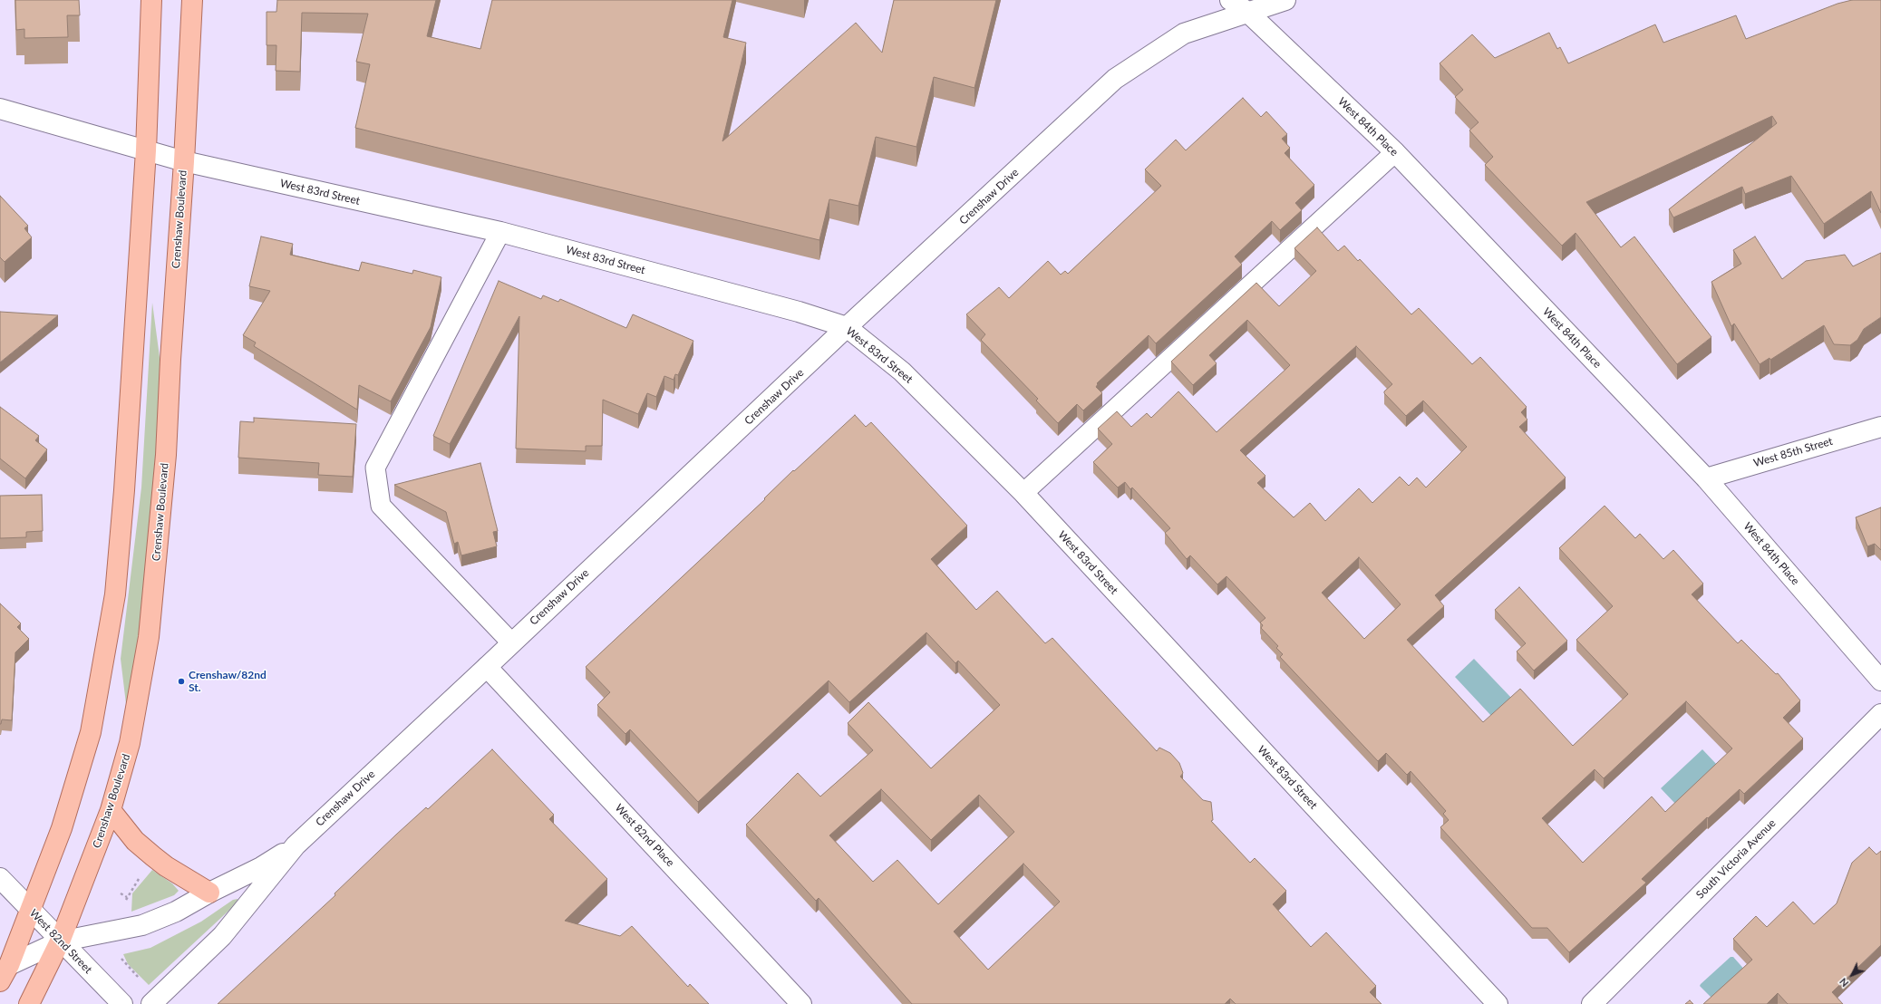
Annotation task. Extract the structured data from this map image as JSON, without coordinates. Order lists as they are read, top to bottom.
{
  "streets": {
    "main road": ["Crenshaw Boulevard"],
    "street": [
      "West 84th Place",
      "West 83rd Street",
      "Crenshaw Drive",
      "West 85th Street",
      "West 82nd Place",
      "South Victoria Avenue",
      "West 82nd Street"
    ]
  },
  "crossings": [
    ["West 84th Place", "Crenshaw Drive"],
    ["West 84th Place", "West 85th Street"],
    ["West 83rd Street", "Crenshaw Drive"],
    ["West 83rd Street", "Crenshaw Boulevard"],
    ["Crenshaw Drive", "Crenshaw Boulevard"],
    ["Crenshaw Drive", "West 82nd Place"],
    ["Crenshaw Drive", "West 82nd Street"],
    ["Crenshaw Boulevard", "West 82nd Street"]
  ],
  "places": ["Crenshaw/82nd St."],
  "north": "bottom left"
}
